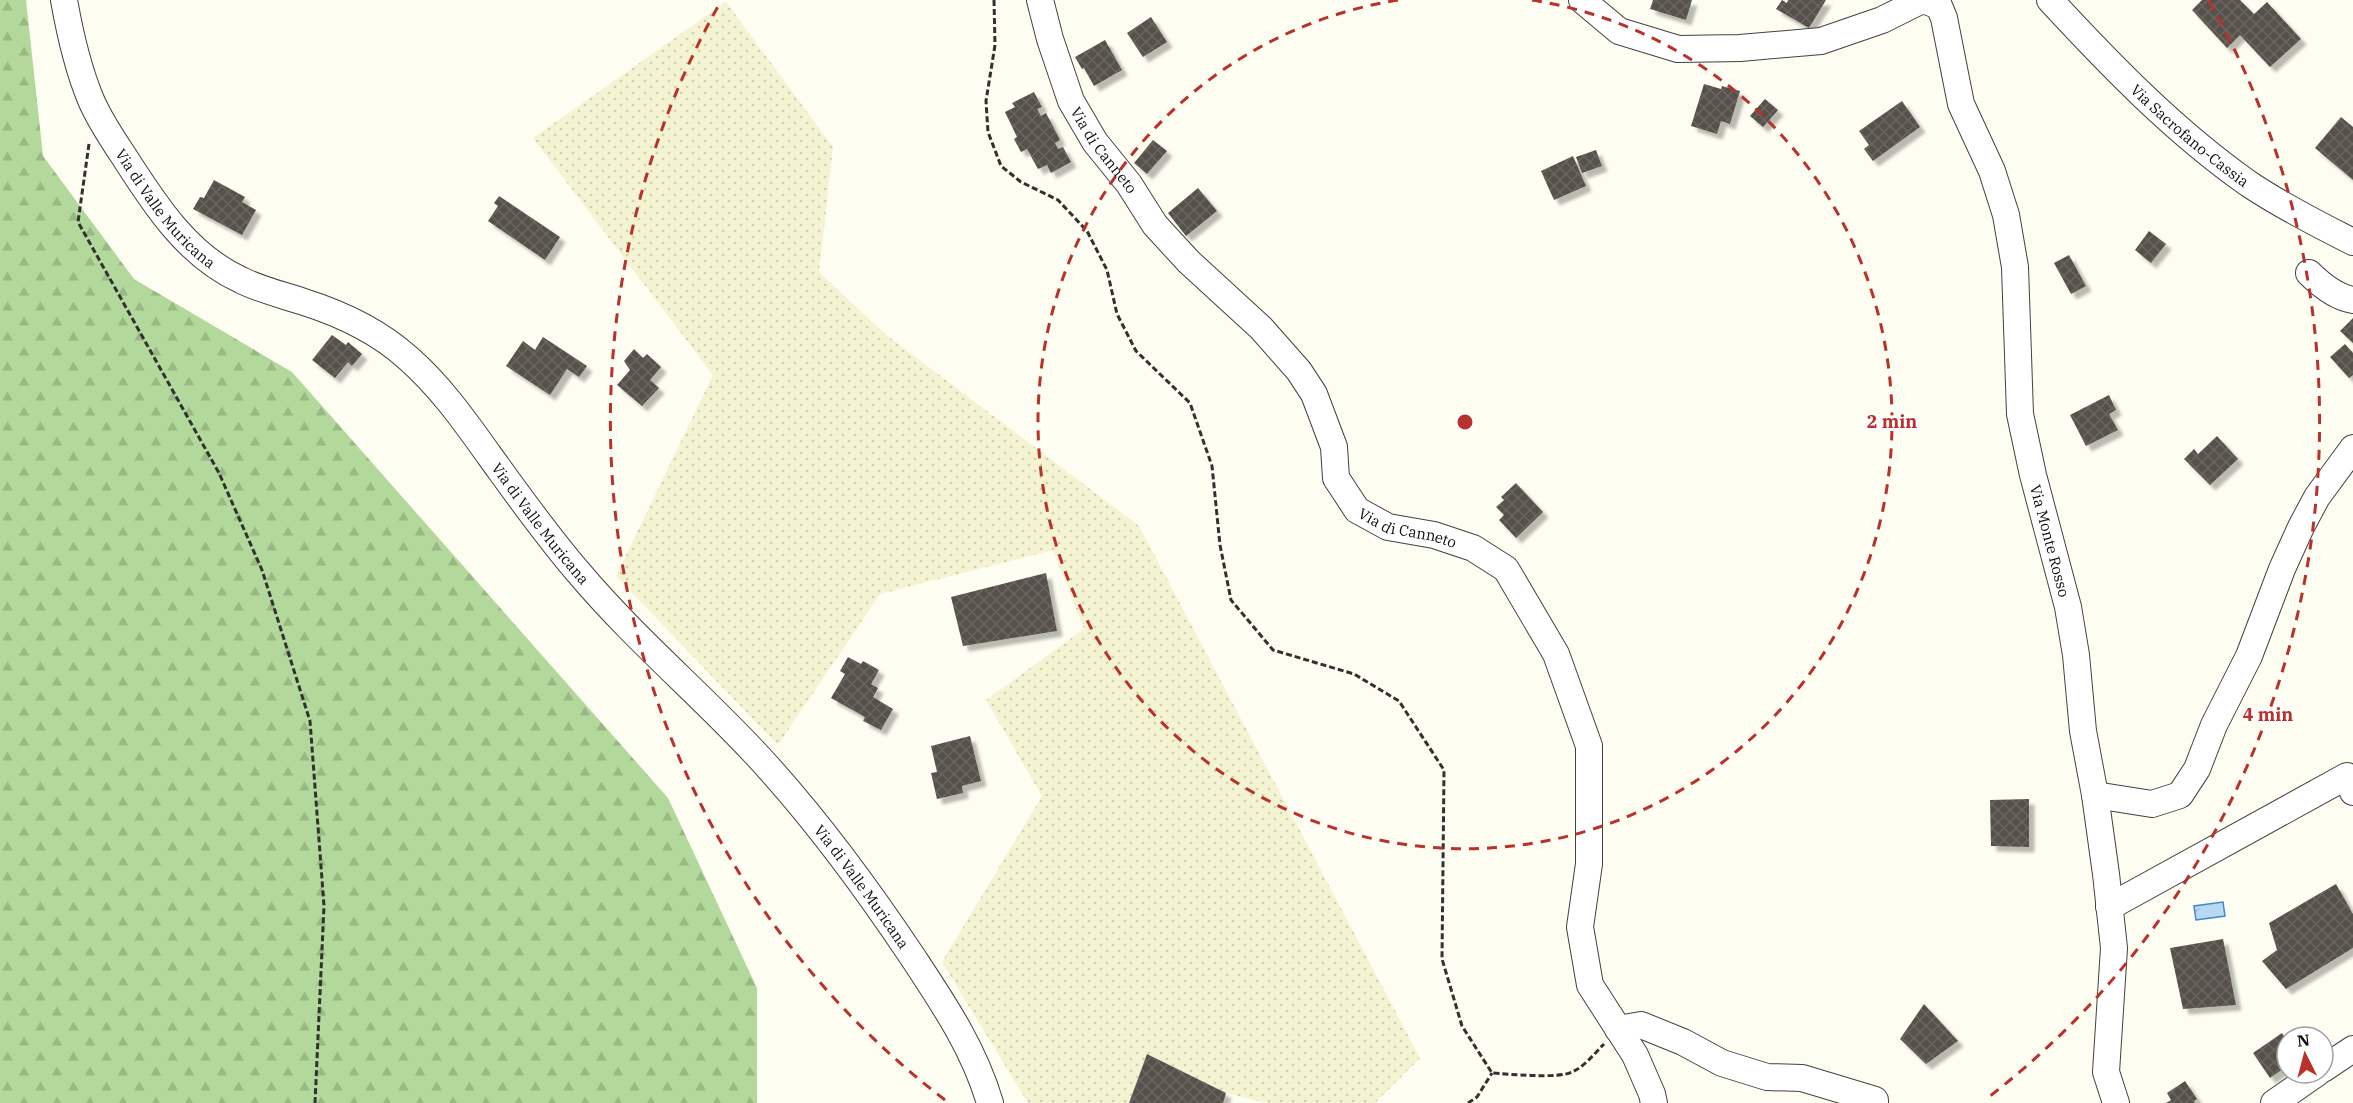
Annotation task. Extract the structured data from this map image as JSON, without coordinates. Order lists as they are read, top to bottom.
{
  "streets": {
    "street": [
      "Via Sacrofano-Cassia",
      "Via di Canneto",
      "Via di Valle Muricana",
      "Via Monte Rosso"
    ]
  },
  "north": "top",
  "rings": ["2 min", "4 min"]
}
